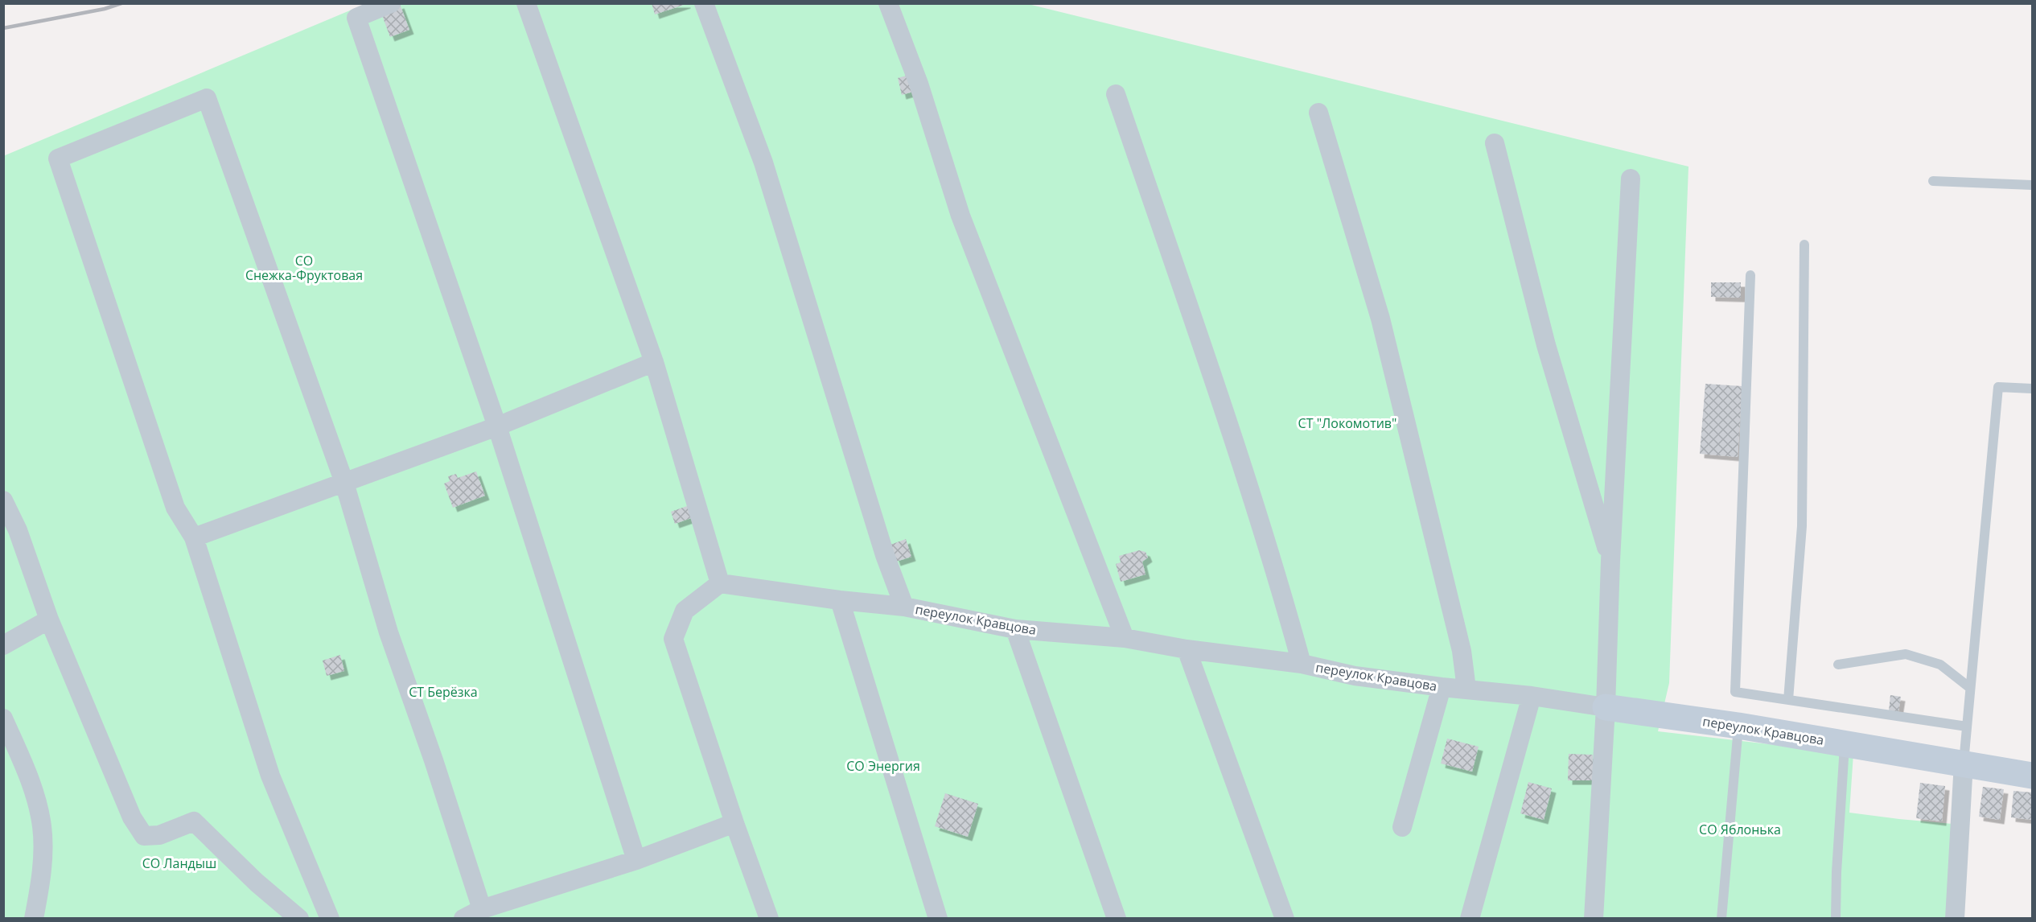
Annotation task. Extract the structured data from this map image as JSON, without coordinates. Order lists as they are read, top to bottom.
{
  "streets": {
    "street": ["переулок Кравцова"]
  },
  "parks": [
    "СО Снежка-Фруктовая",
    "СТ \"Локомотив\"",
    "СТ Берёзка",
    "СО Энергия",
    "СО Яблонька",
    "СО Ландыш"
  ]
}
